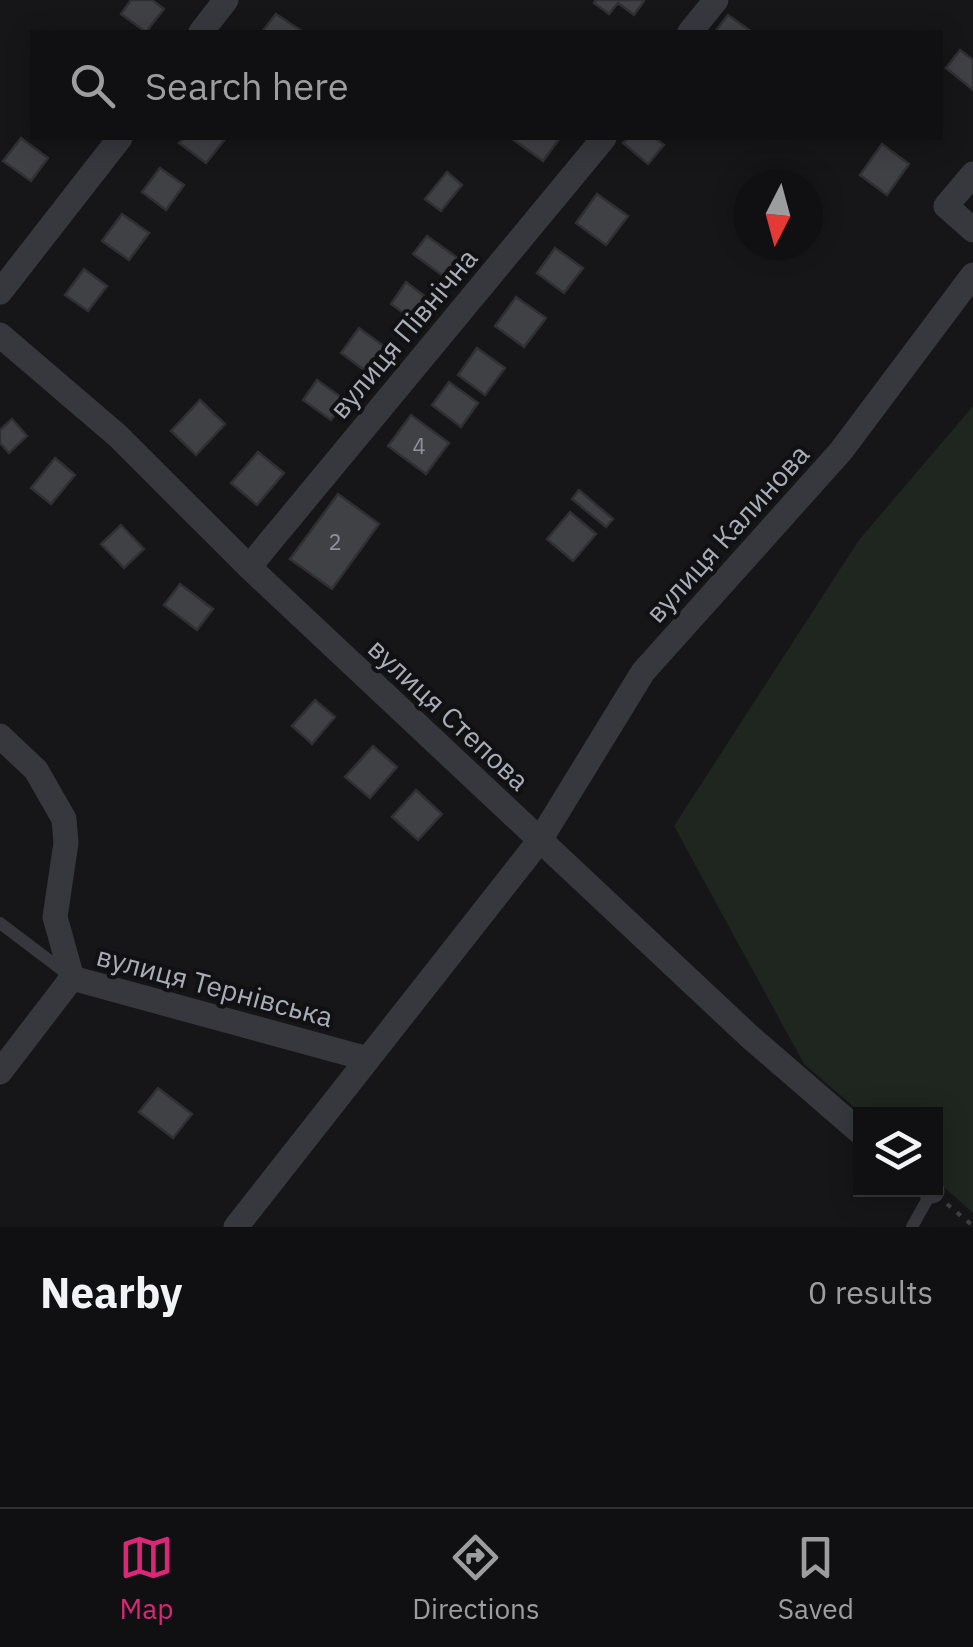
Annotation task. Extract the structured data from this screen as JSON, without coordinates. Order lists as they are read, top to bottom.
{
  "streets": {
    "street": [
      "вулиця Північна",
      "вулиця Калинова",
      "вулиця Степова",
      "вулиця Тернівська"
    ]
  },
  "crossings": [
    ["вулиця Північна", "вулиця Степова"],
    ["вулиця Калинова", "вулиця Степова"],
    ["вулиця Калинова", "вулиця Тернівська"]
  ],
  "house_numbers": ["4", "2"],
  "north": "bottom",
  "page": {
    "search": "Search here",
    "heading": ["Nearby", "0 results"],
    "nav": ["Map", "Directions", "Saved"]
  }
}
